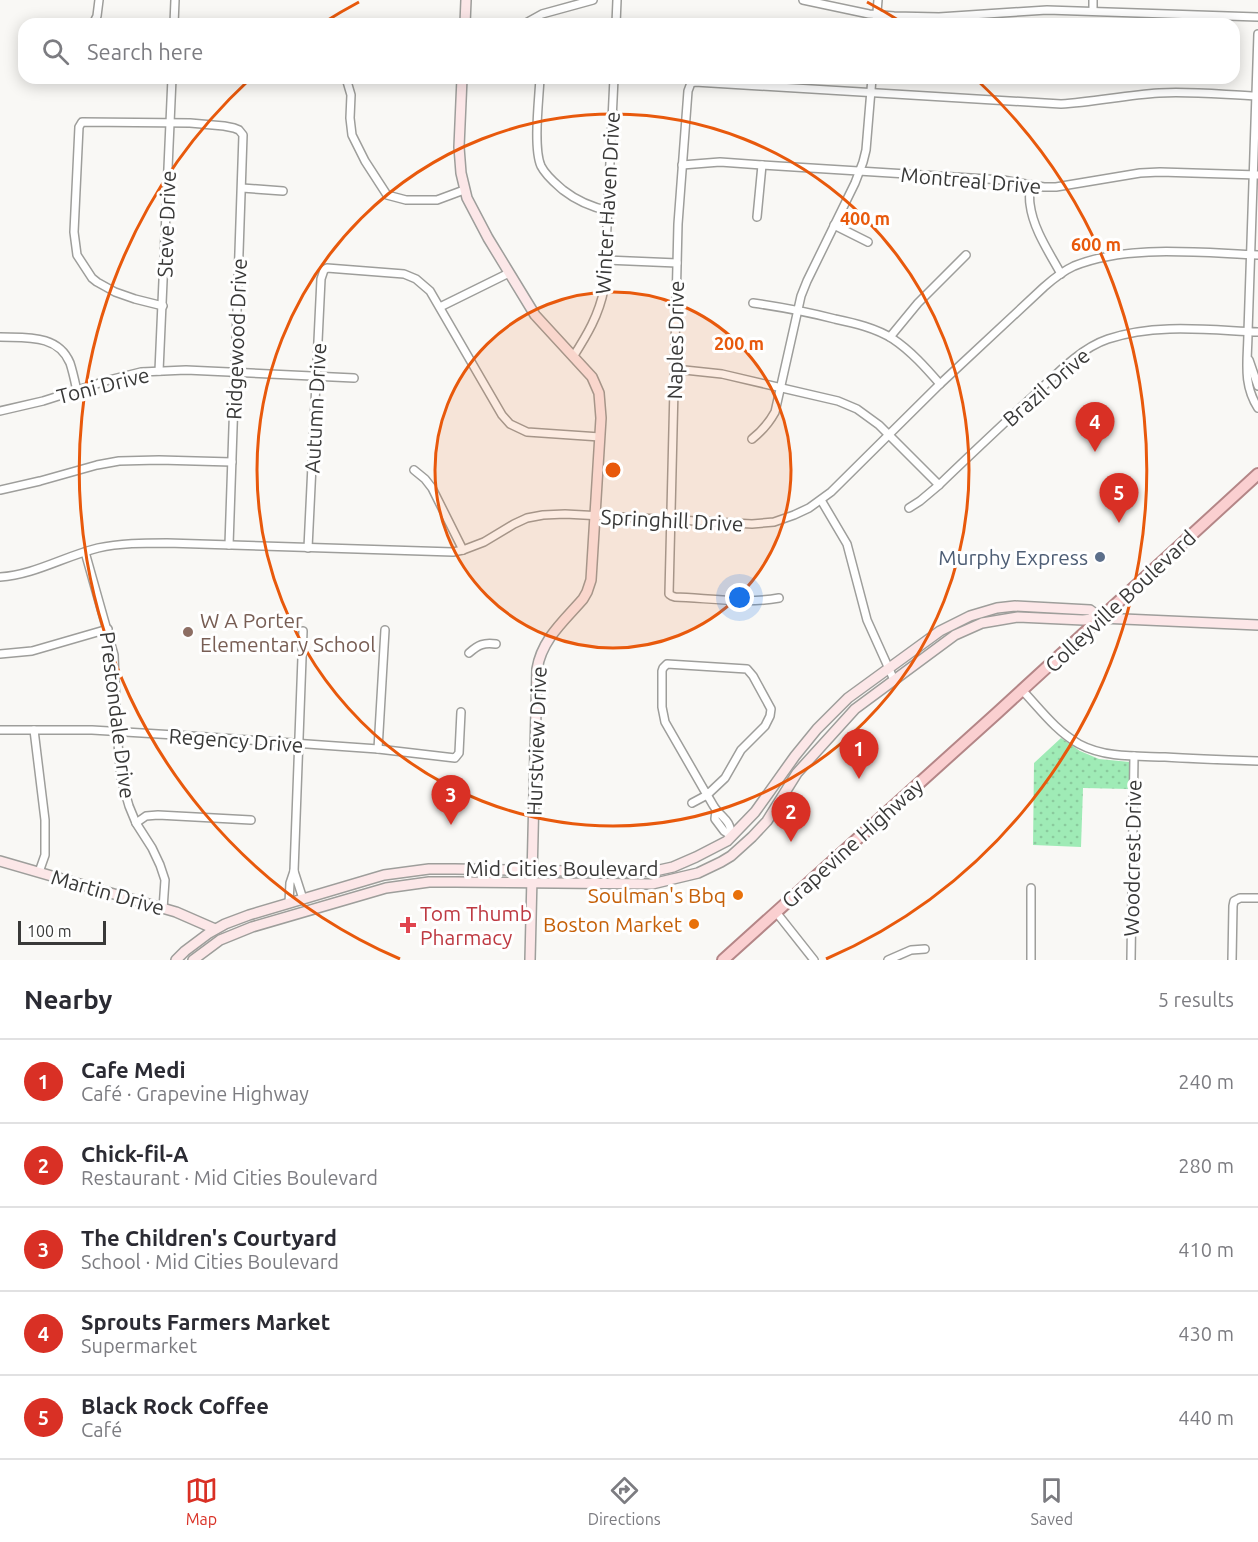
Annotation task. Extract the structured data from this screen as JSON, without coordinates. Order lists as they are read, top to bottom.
{
  "streets": {
    "main road": [
      "Colleyville Boulevard",
      "Hurstview Drive",
      "Grapevine Highway",
      "Mid Cities Boulevard",
      "Martin Drive"
    ],
    "street": [
      "Montreal Drive",
      "Winter Haven Drive",
      "Steve Drive",
      "Ridgewood Drive",
      "Naples Drive",
      "Toni Drive",
      "Brazil Drive",
      "Autumn Drive",
      "Springhill Drive",
      "Prestondale Drive",
      "Regency Drive",
      "Woodcrest Drive"
    ]
  },
  "crossings": [
    ["Montreal Drive", "Naples Drive"],
    ["Winter Haven Drive", "Hurstview Drive"],
    ["Steve Drive", "Ridgewood Drive"],
    ["Steve Drive", "Toni Drive"],
    ["Ridgewood Drive", "Toni Drive"],
    ["Ridgewood Drive", "Springhill Drive"],
    ["Naples Drive", "Springhill Drive"],
    ["Toni Drive", "Autumn Drive"],
    ["Autumn Drive", "Springhill Drive"],
    ["Springhill Drive", "Prestondale Drive"],
    ["Springhill Drive", "Hurstview Drive"],
    ["Colleyville Boulevard", "Grapevine Highway"],
    ["Colleyville Boulevard", "Mid Cities Boulevard"],
    ["Prestondale Drive", "Regency Drive"],
    ["Prestondale Drive", "Martin Drive"],
    ["Hurstview Drive", "Mid Cities Boulevard"],
    ["Mid Cities Boulevard", "Martin Drive"]
  ],
  "places": {
    "other": [
      "Murphy Express",
      "W A Porter Elementary School",
      "Soulman's Bbq",
      "Boston Market"
    ],
    "health": ["Tom Thumb Pharmacy"]
  },
  "scale_bar": "100 m",
  "page": {
    "search": "Search here",
    "pins": [
      "4",
      "5",
      "1",
      "3",
      "2"
    ],
    "scale": "100 m",
    "heading": ["Nearby", "5 results"],
    "list": [
      {
        "mark": "1",
        "name": "Cafe Medi",
        "note": "Café · Grapevine Highway",
        "value": "240 m"
      },
      {
        "mark": "2",
        "name": "Chick-fil-A",
        "note": "Restaurant · Mid Cities Boulevard",
        "value": "280 m"
      },
      {
        "mark": "3",
        "name": "The Children's Courtyard",
        "note": "School · Mid Cities Boulevard",
        "value": "410 m"
      },
      {
        "mark": "4",
        "name": "Sprouts Farmers Market",
        "note": "Supermarket",
        "value": "430 m"
      },
      {
        "mark": "5",
        "name": "Black Rock Coffee",
        "note": "Café",
        "value": "440 m"
      }
    ],
    "nav": ["Map", "Directions", "Saved"]
  },
  "rings": ["400 m", "600 m", "200 m"]
}
